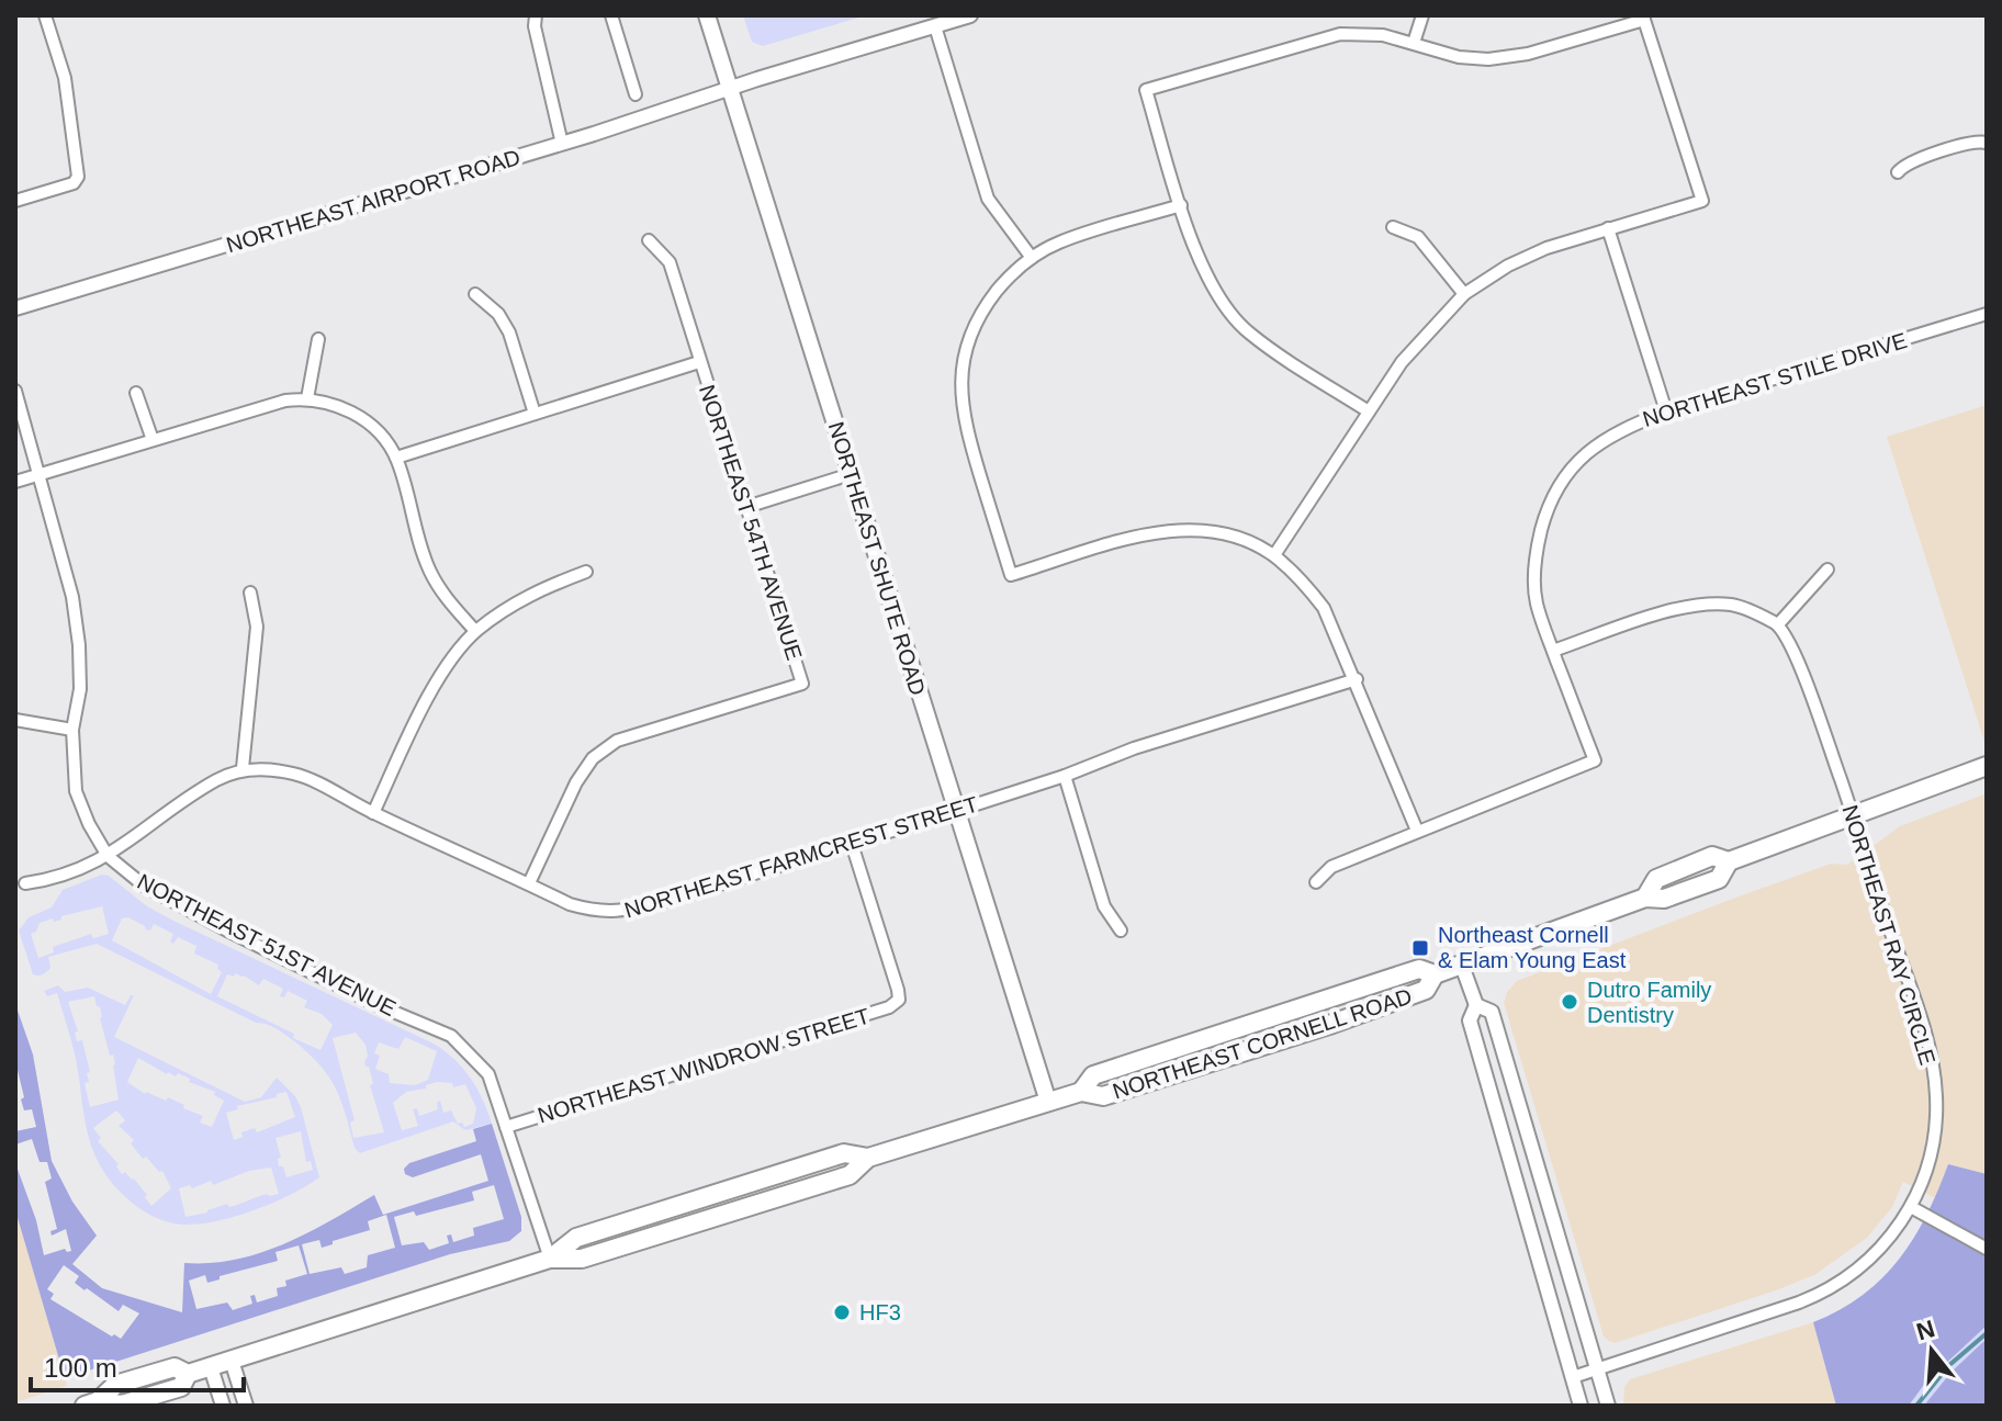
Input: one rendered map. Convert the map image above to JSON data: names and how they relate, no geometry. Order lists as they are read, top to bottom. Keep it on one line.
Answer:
{"streets":{"highway":["NORTHEAST CORNELL ROAD"],"main road":["NORTHEAST SHUTE ROAD"],"street":["NORTHEAST AIRPORT ROAD","NORTHEAST STILE DRIVE","NORTHEAST 54TH AVENUE","NORTHEAST FARMCREST STREET","NORTHEAST RAY CIRCLE","NORTHEAST 51ST AVENUE","NORTHEAST WINDROW STREET"]},"crossings":[["NORTHEAST AIRPORT ROAD","NORTHEAST SHUTE ROAD"],["NORTHEAST 54TH AVENUE","NORTHEAST FARMCREST STREET"],["NORTHEAST SHUTE ROAD","NORTHEAST FARMCREST STREET"],["NORTHEAST SHUTE ROAD","NORTHEAST CORNELL ROAD"],["NORTHEAST FARMCREST STREET","NORTHEAST WINDROW STREET"],["NORTHEAST RAY CIRCLE","NORTHEAST CORNELL ROAD"],["NORTHEAST 51ST AVENUE","NORTHEAST CORNELL ROAD"],["NORTHEAST 51ST AVENUE","NORTHEAST WINDROW STREET"]],"places":{"transit":["Northeast Cornell & Elam Young East"],"other":["Dutro Family Dentistry","HF3"]},"scale_bar":"100 m","north":"top"}
